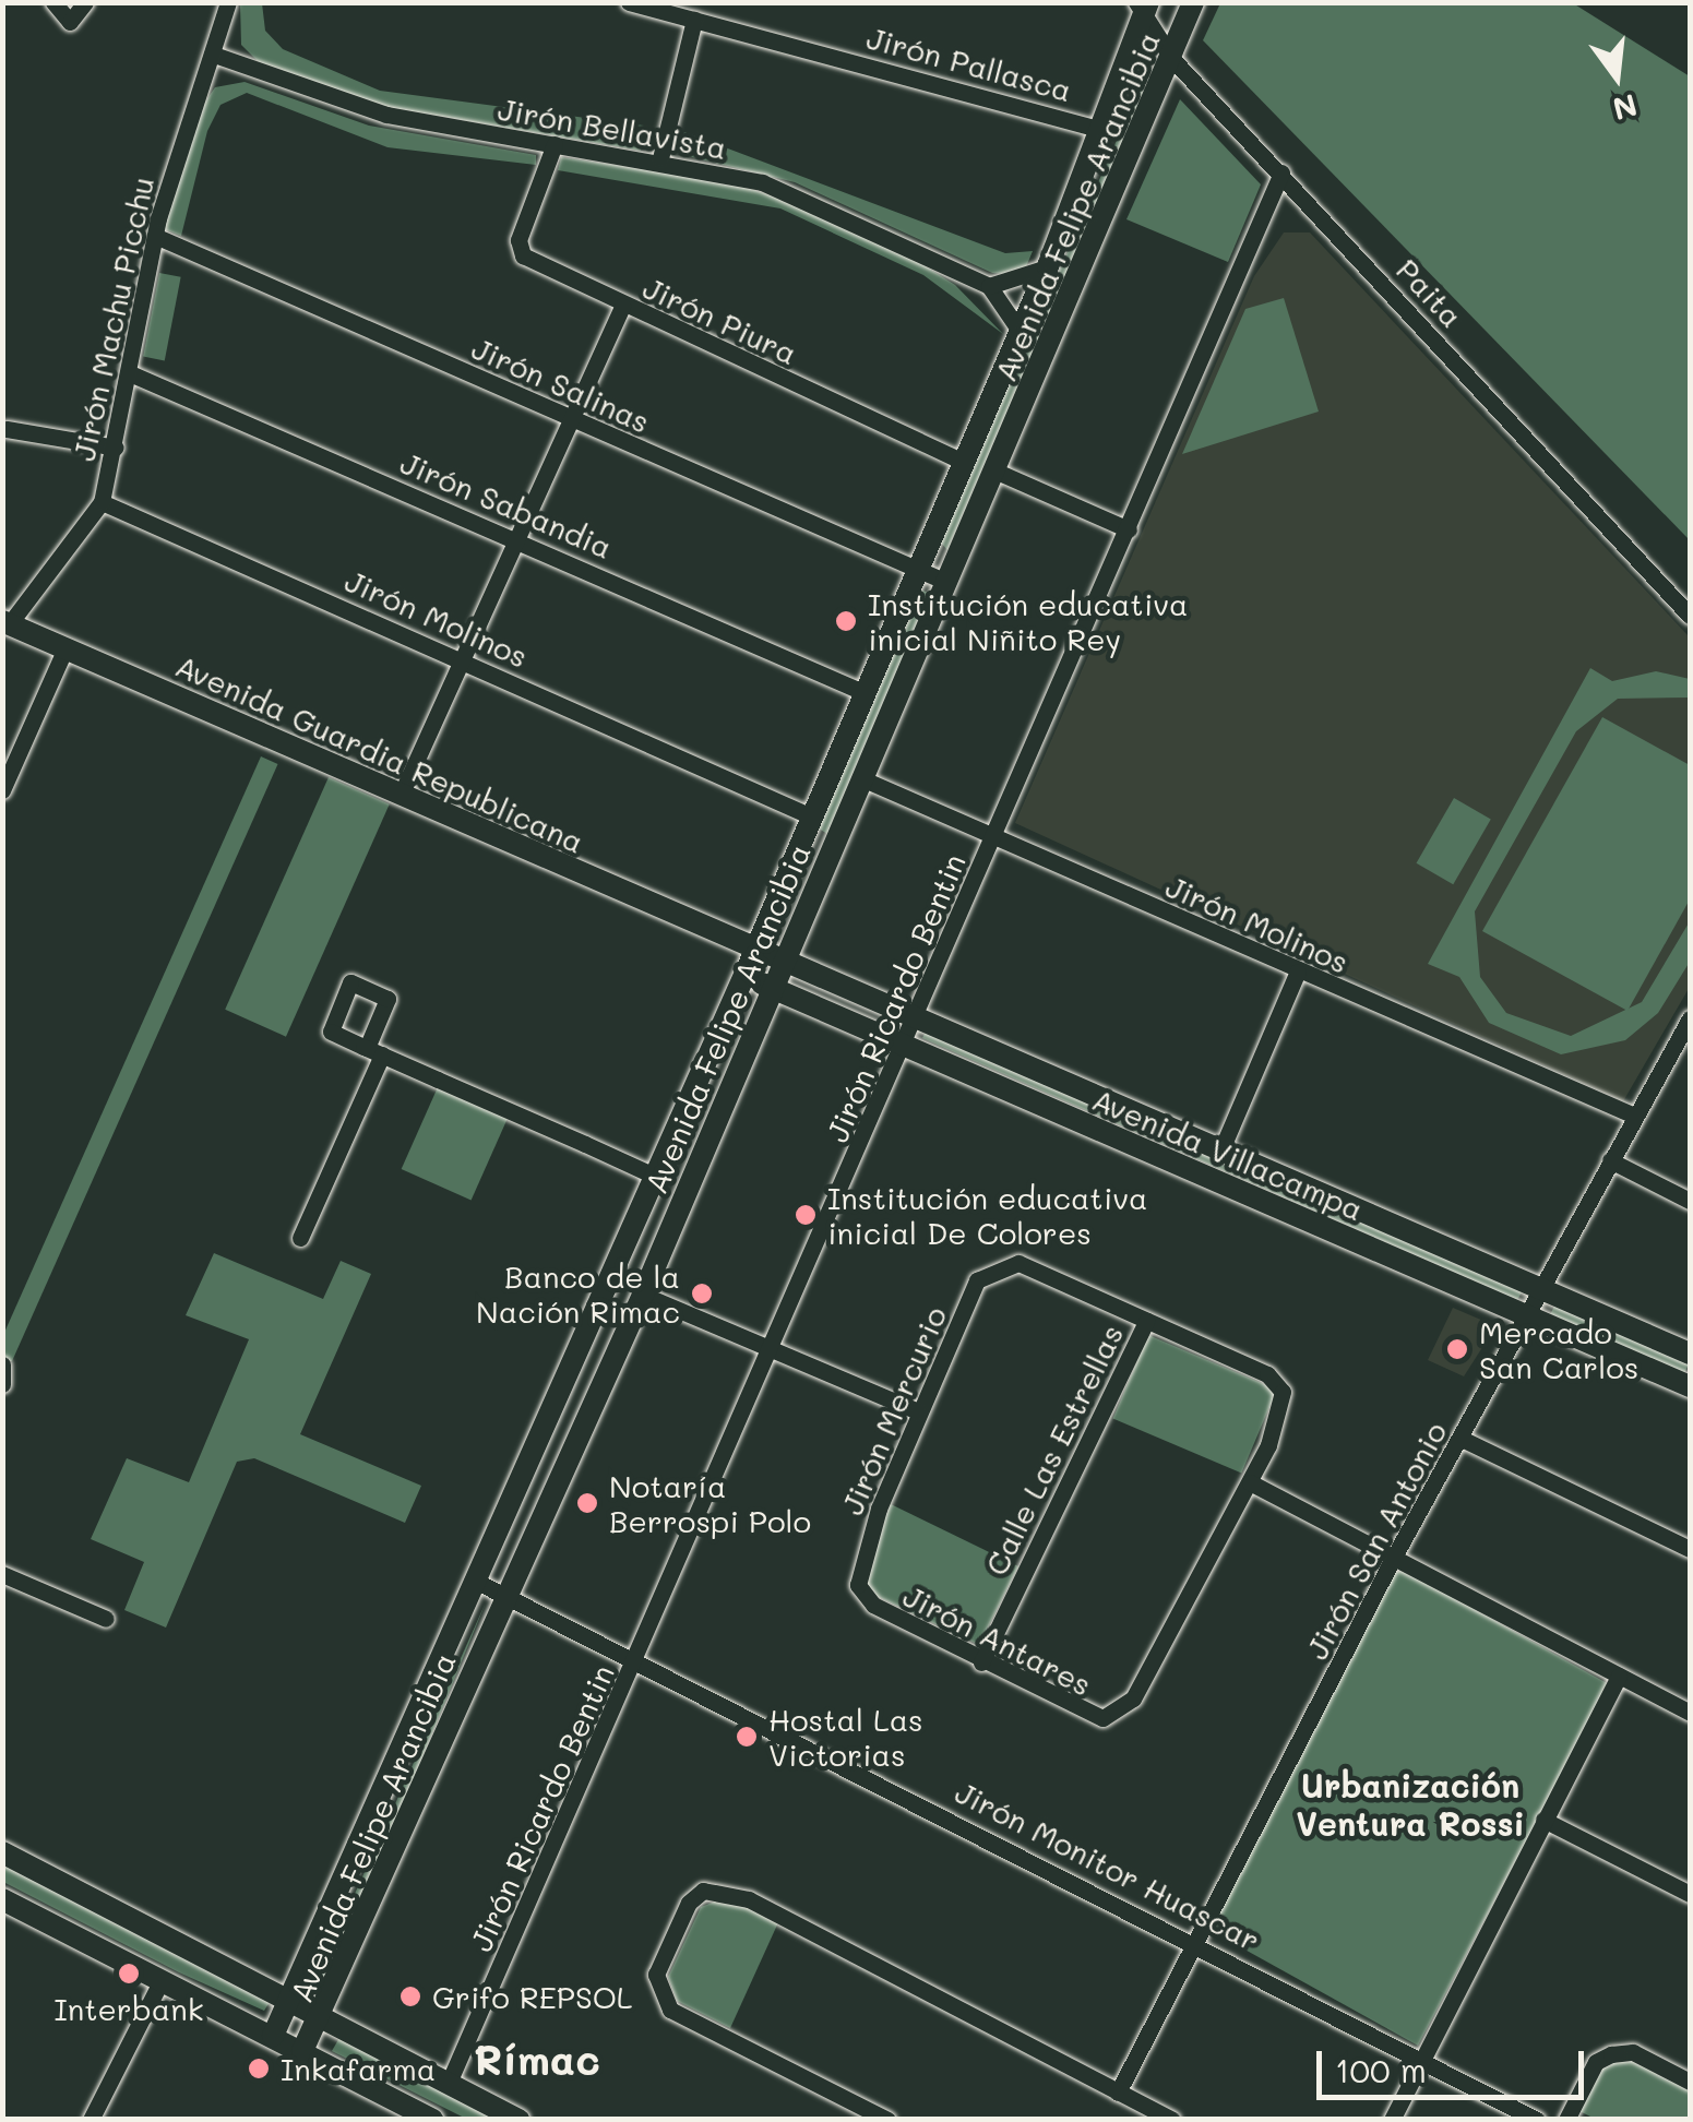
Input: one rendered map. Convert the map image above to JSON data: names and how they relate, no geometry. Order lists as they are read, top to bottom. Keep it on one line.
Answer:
{"streets":{"main road":["Avenida Felipe Arancibia","Avenida Guardia Republicana","Avenida Villacampa"],"street":["Jirón Pallasca","Jirón Bellavista","Paita","Jirón Machu Picchu","Jirón Piura","Jirón Salinas","Jirón Sabandia","Jirón Molinos","Jirón Ricardo Bentin","Jirón Mercurio","Calle Las Estrellas","Jirón San Antonio","Jirón Antares","Jirón Monitor Huascar"]},"crossings":[["Jirón Pallasca","Avenida Felipe Arancibia"],["Jirón Bellavista","Avenida Felipe Arancibia"],["Jirón Bellavista","Jirón Machu Picchu"],["Jirón Bellavista","Jirón Piura"],["Avenida Felipe Arancibia","Paita"],["Avenida Felipe Arancibia","Jirón Piura"],["Avenida Felipe Arancibia","Jirón Salinas"],["Avenida Felipe Arancibia","Jirón Sabandia"],["Avenida Felipe Arancibia","Jirón Molinos"],["Avenida Felipe Arancibia","Avenida Guardia Republicana"],["Avenida Felipe Arancibia","Avenida Villacampa"],["Avenida Felipe Arancibia","Jirón Monitor Huascar"],["Paita","Jirón Ricardo Bentin"],["Jirón Machu Picchu","Jirón Salinas"],["Jirón Machu Picchu","Jirón Sabandia"],["Jirón Machu Picchu","Jirón Molinos"],["Jirón Machu Picchu","Avenida Guardia Republicana"],["Jirón Molinos","Jirón Ricardo Bentin"],["Jirón Molinos","Jirón San Antonio"],["Avenida Guardia Republicana","Avenida Villacampa"],["Jirón Ricardo Bentin","Avenida Villacampa"],["Jirón Ricardo Bentin","Jirón Monitor Huascar"],["Avenida Villacampa","Jirón San Antonio"],["Jirón Mercurio","Jirón Antares"],["Calle Las Estrellas","Jirón Antares"],["Jirón San Antonio","Jirón Monitor Huascar"]],"districts":["Urbanización Ventura Rossi","Rímac"],"places":["Institución educativa inicial Niñito Rey","Institución educativa inicial De Colores","Banco de la Nación Rimac","Mercado San Carlos","Notaría Berrospi Polo","Hostal Las Victorias","Interbank","Grifo REPSOL","Inkafarma"],"scale_bar":"100 m","north":"bottom"}
